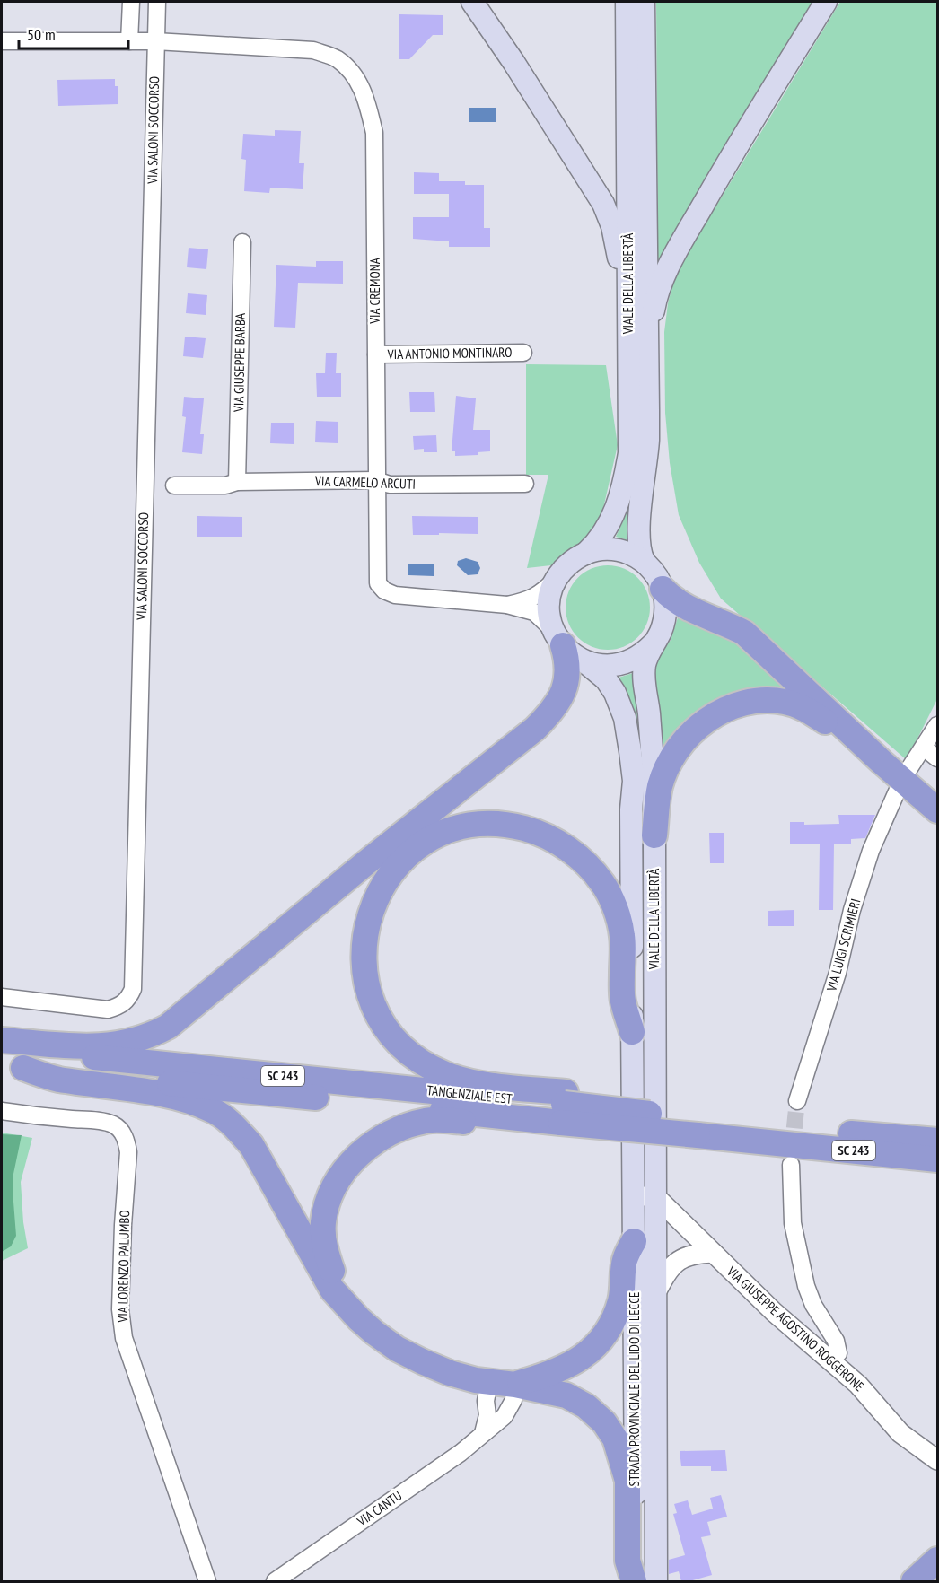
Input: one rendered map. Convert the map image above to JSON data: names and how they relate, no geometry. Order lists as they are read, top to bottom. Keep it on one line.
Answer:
{"streets":{"highway":["SC 243","TANGENZIALE EST"],"main road":["VIALE DELLA LIBERTÀ","STRADA PROVINCIALE DEL LIDO DI LECCE"],"street":["VIA SALONI SOCCORSO","VIA CREMONA","VIA ANTONIO MONTINARO","VIA GIUSEPPE BARBA","VIA CARMELO ARCUTI","VIA LUIGI SCRIMIERI","VIA LORENZO PALUMBO","VIA GIUSEPPE AGOSTINO ROGGERONE","VIA CANTÙ"]},"crossings":[["VIA SALONI SOCCORSO","VIA CREMONA"],["VIALE DELLA LIBERTÀ","VIA CREMONA"],["VIALE DELLA LIBERTÀ","VIA GIUSEPPE AGOSTINO ROGGERONE"],["VIALE DELLA LIBERTÀ","STRADA PROVINCIALE DEL LIDO DI LECCE"],["VIA CREMONA","VIA ANTONIO MONTINARO"],["VIA CREMONA","VIA CARMELO ARCUTI"],["VIA GIUSEPPE BARBA","VIA CARMELO ARCUTI"],["VIA GIUSEPPE AGOSTINO ROGGERONE","STRADA PROVINCIALE DEL LIDO DI LECCE"]],"scale_bar":"50 m"}
